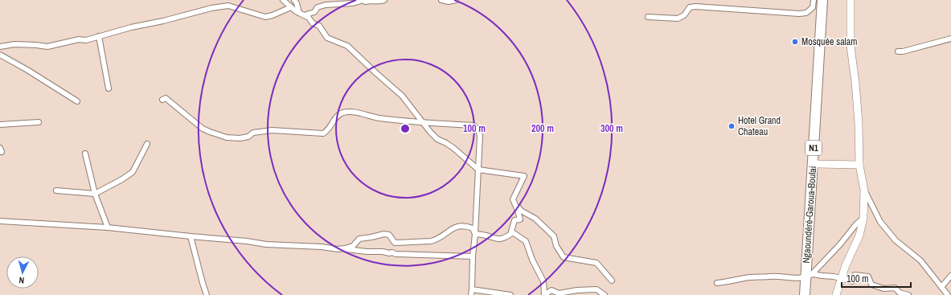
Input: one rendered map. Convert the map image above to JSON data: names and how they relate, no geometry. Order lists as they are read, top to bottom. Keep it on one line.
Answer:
{"streets":{"highway":["N1","Ngaoundéré-Garoua-Boulai"]},"places":["Mosquée salam","Hotel Grand Chateau"],"scale_bar":"100 m","north":"bottom","rings":["100 m","200 m","300 m"]}
